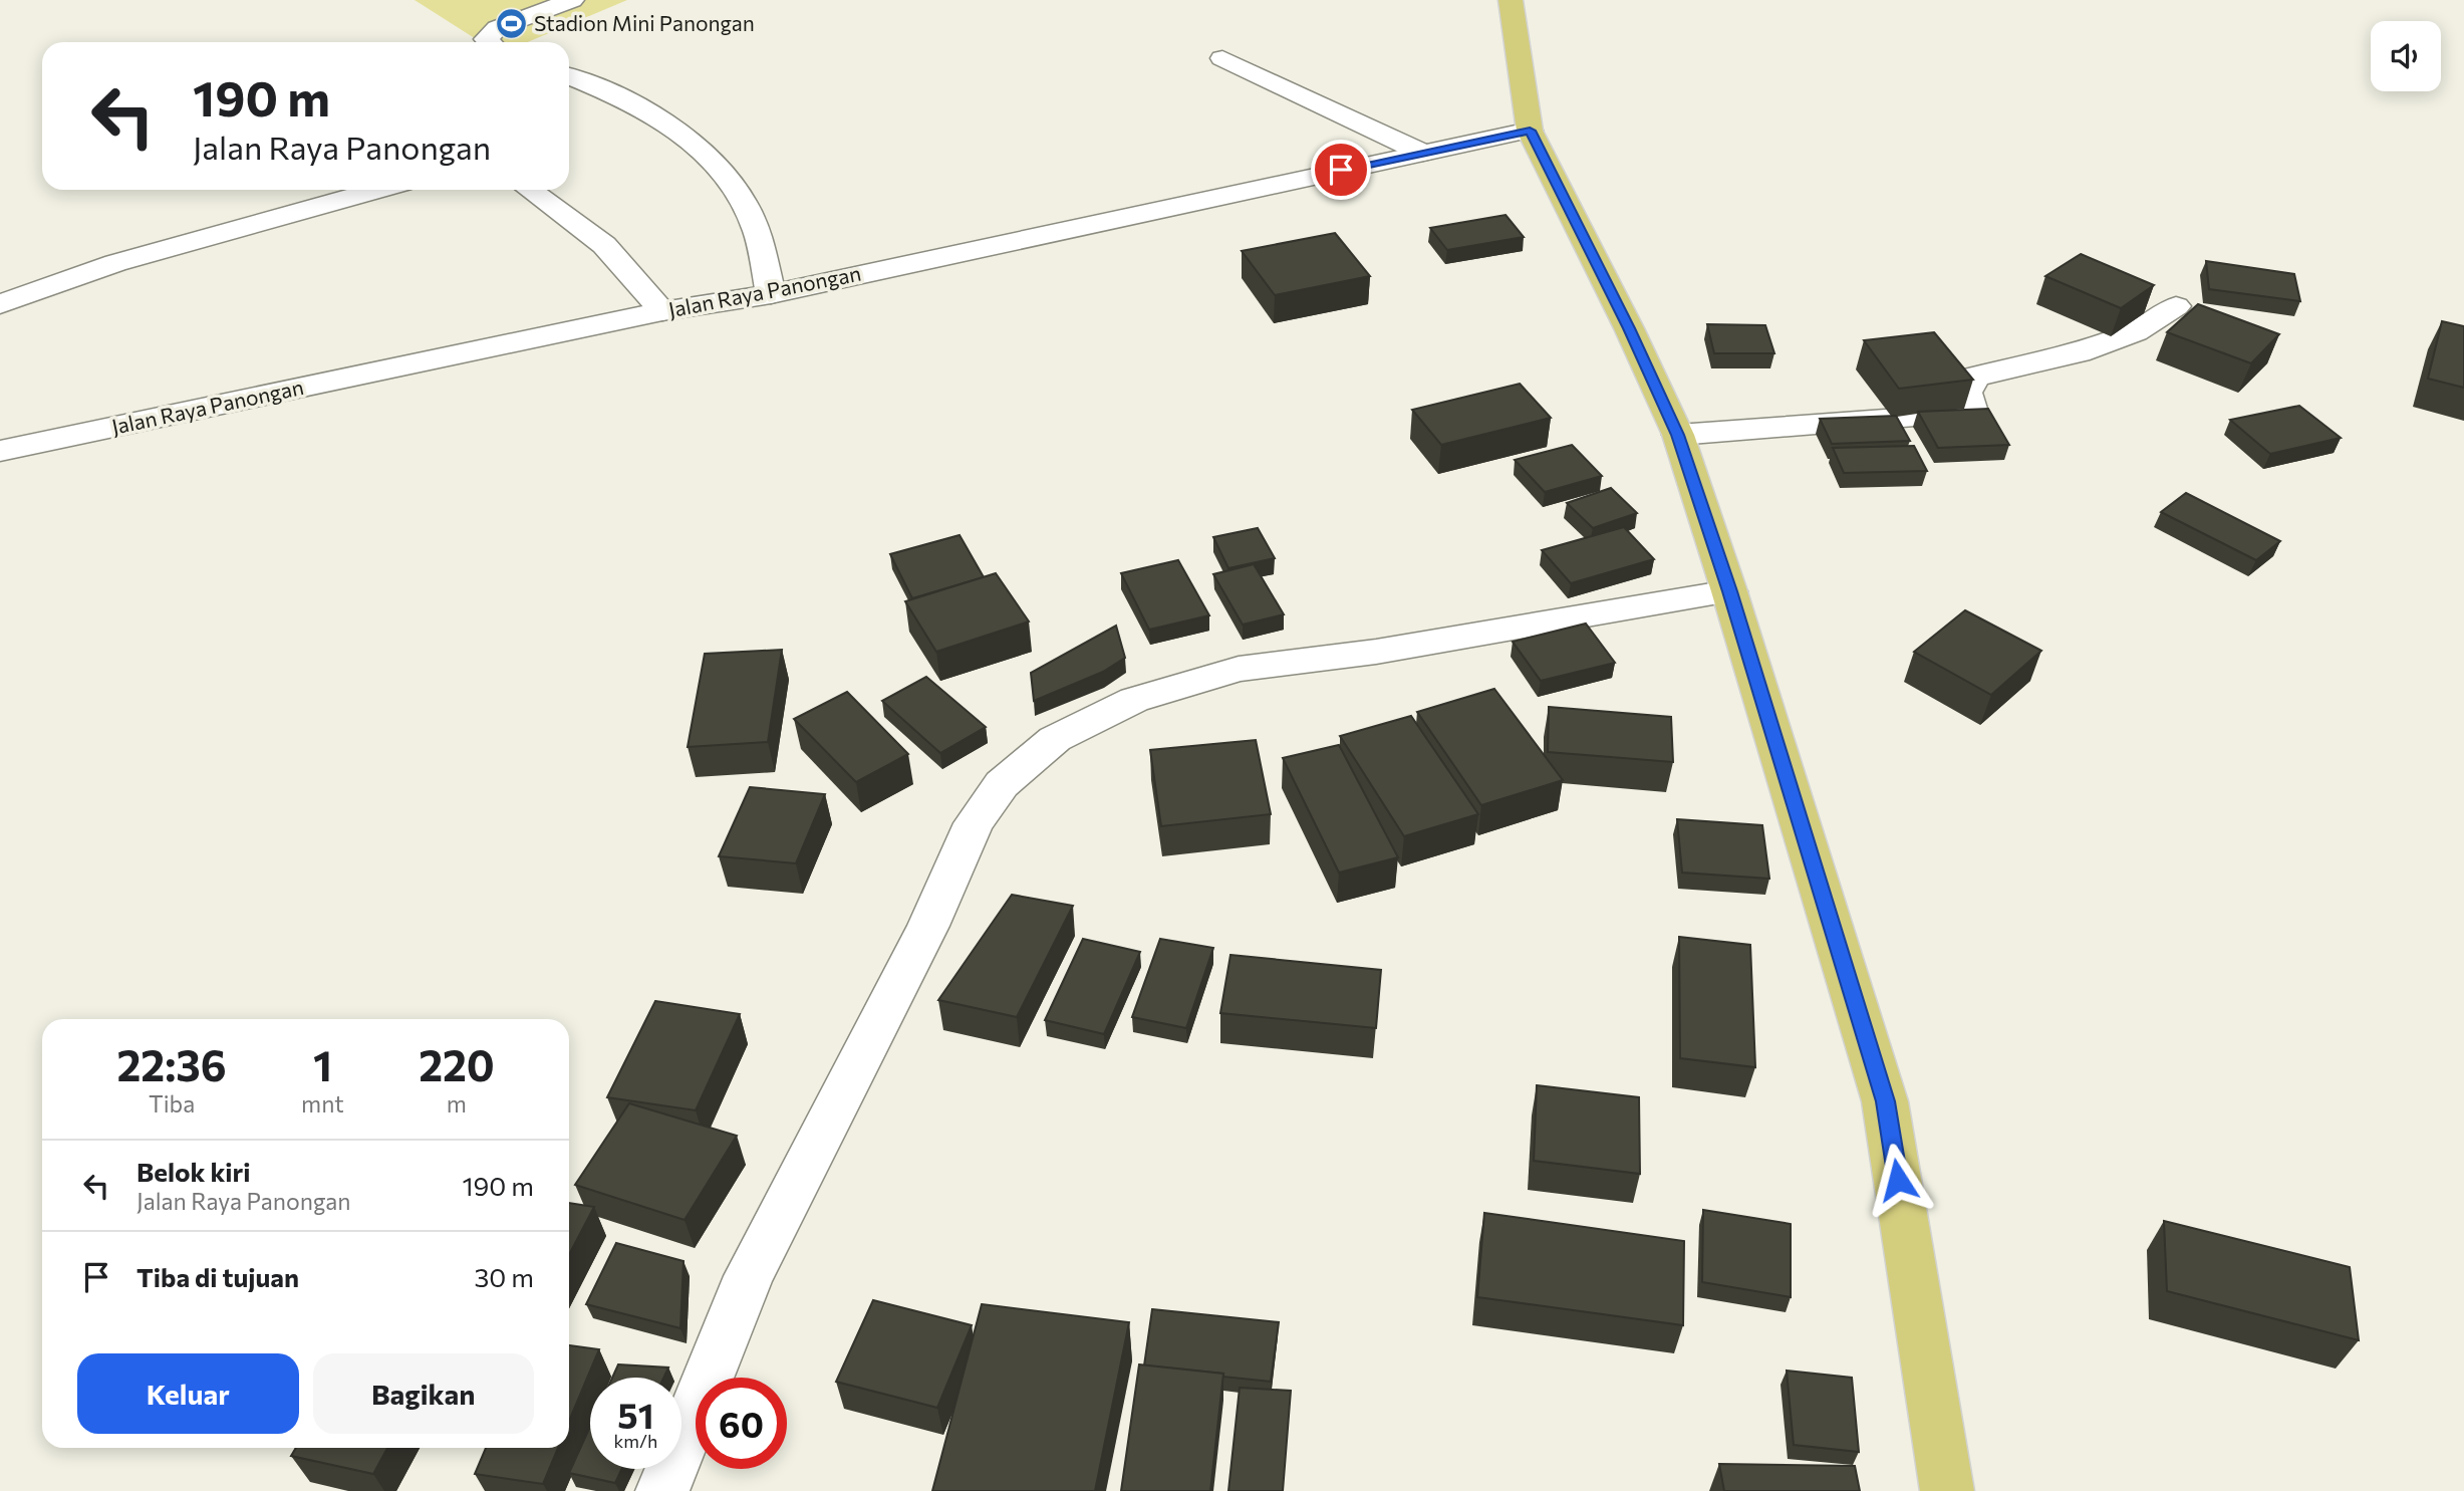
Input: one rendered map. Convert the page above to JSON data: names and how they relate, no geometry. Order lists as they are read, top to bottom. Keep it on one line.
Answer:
{"streets":{"street":["Jalan Raya Panongan"]},"places":{"sports":["Stadion Mini Panongan"]},"page":{"turn":["190 m","Jalan Raya Panongan"],"eta":["22:36","Tiba","1","mnt","220","m"],"list":[{"name":"Belok kiri","note":"Jalan Raya Panongan","value":"190 m"},{"name":"Tiba di tujuan","value":"30 m"}],"buttons":["Keluar","Bagikan"],"speed":"51 km/h","limit":"60"}}
